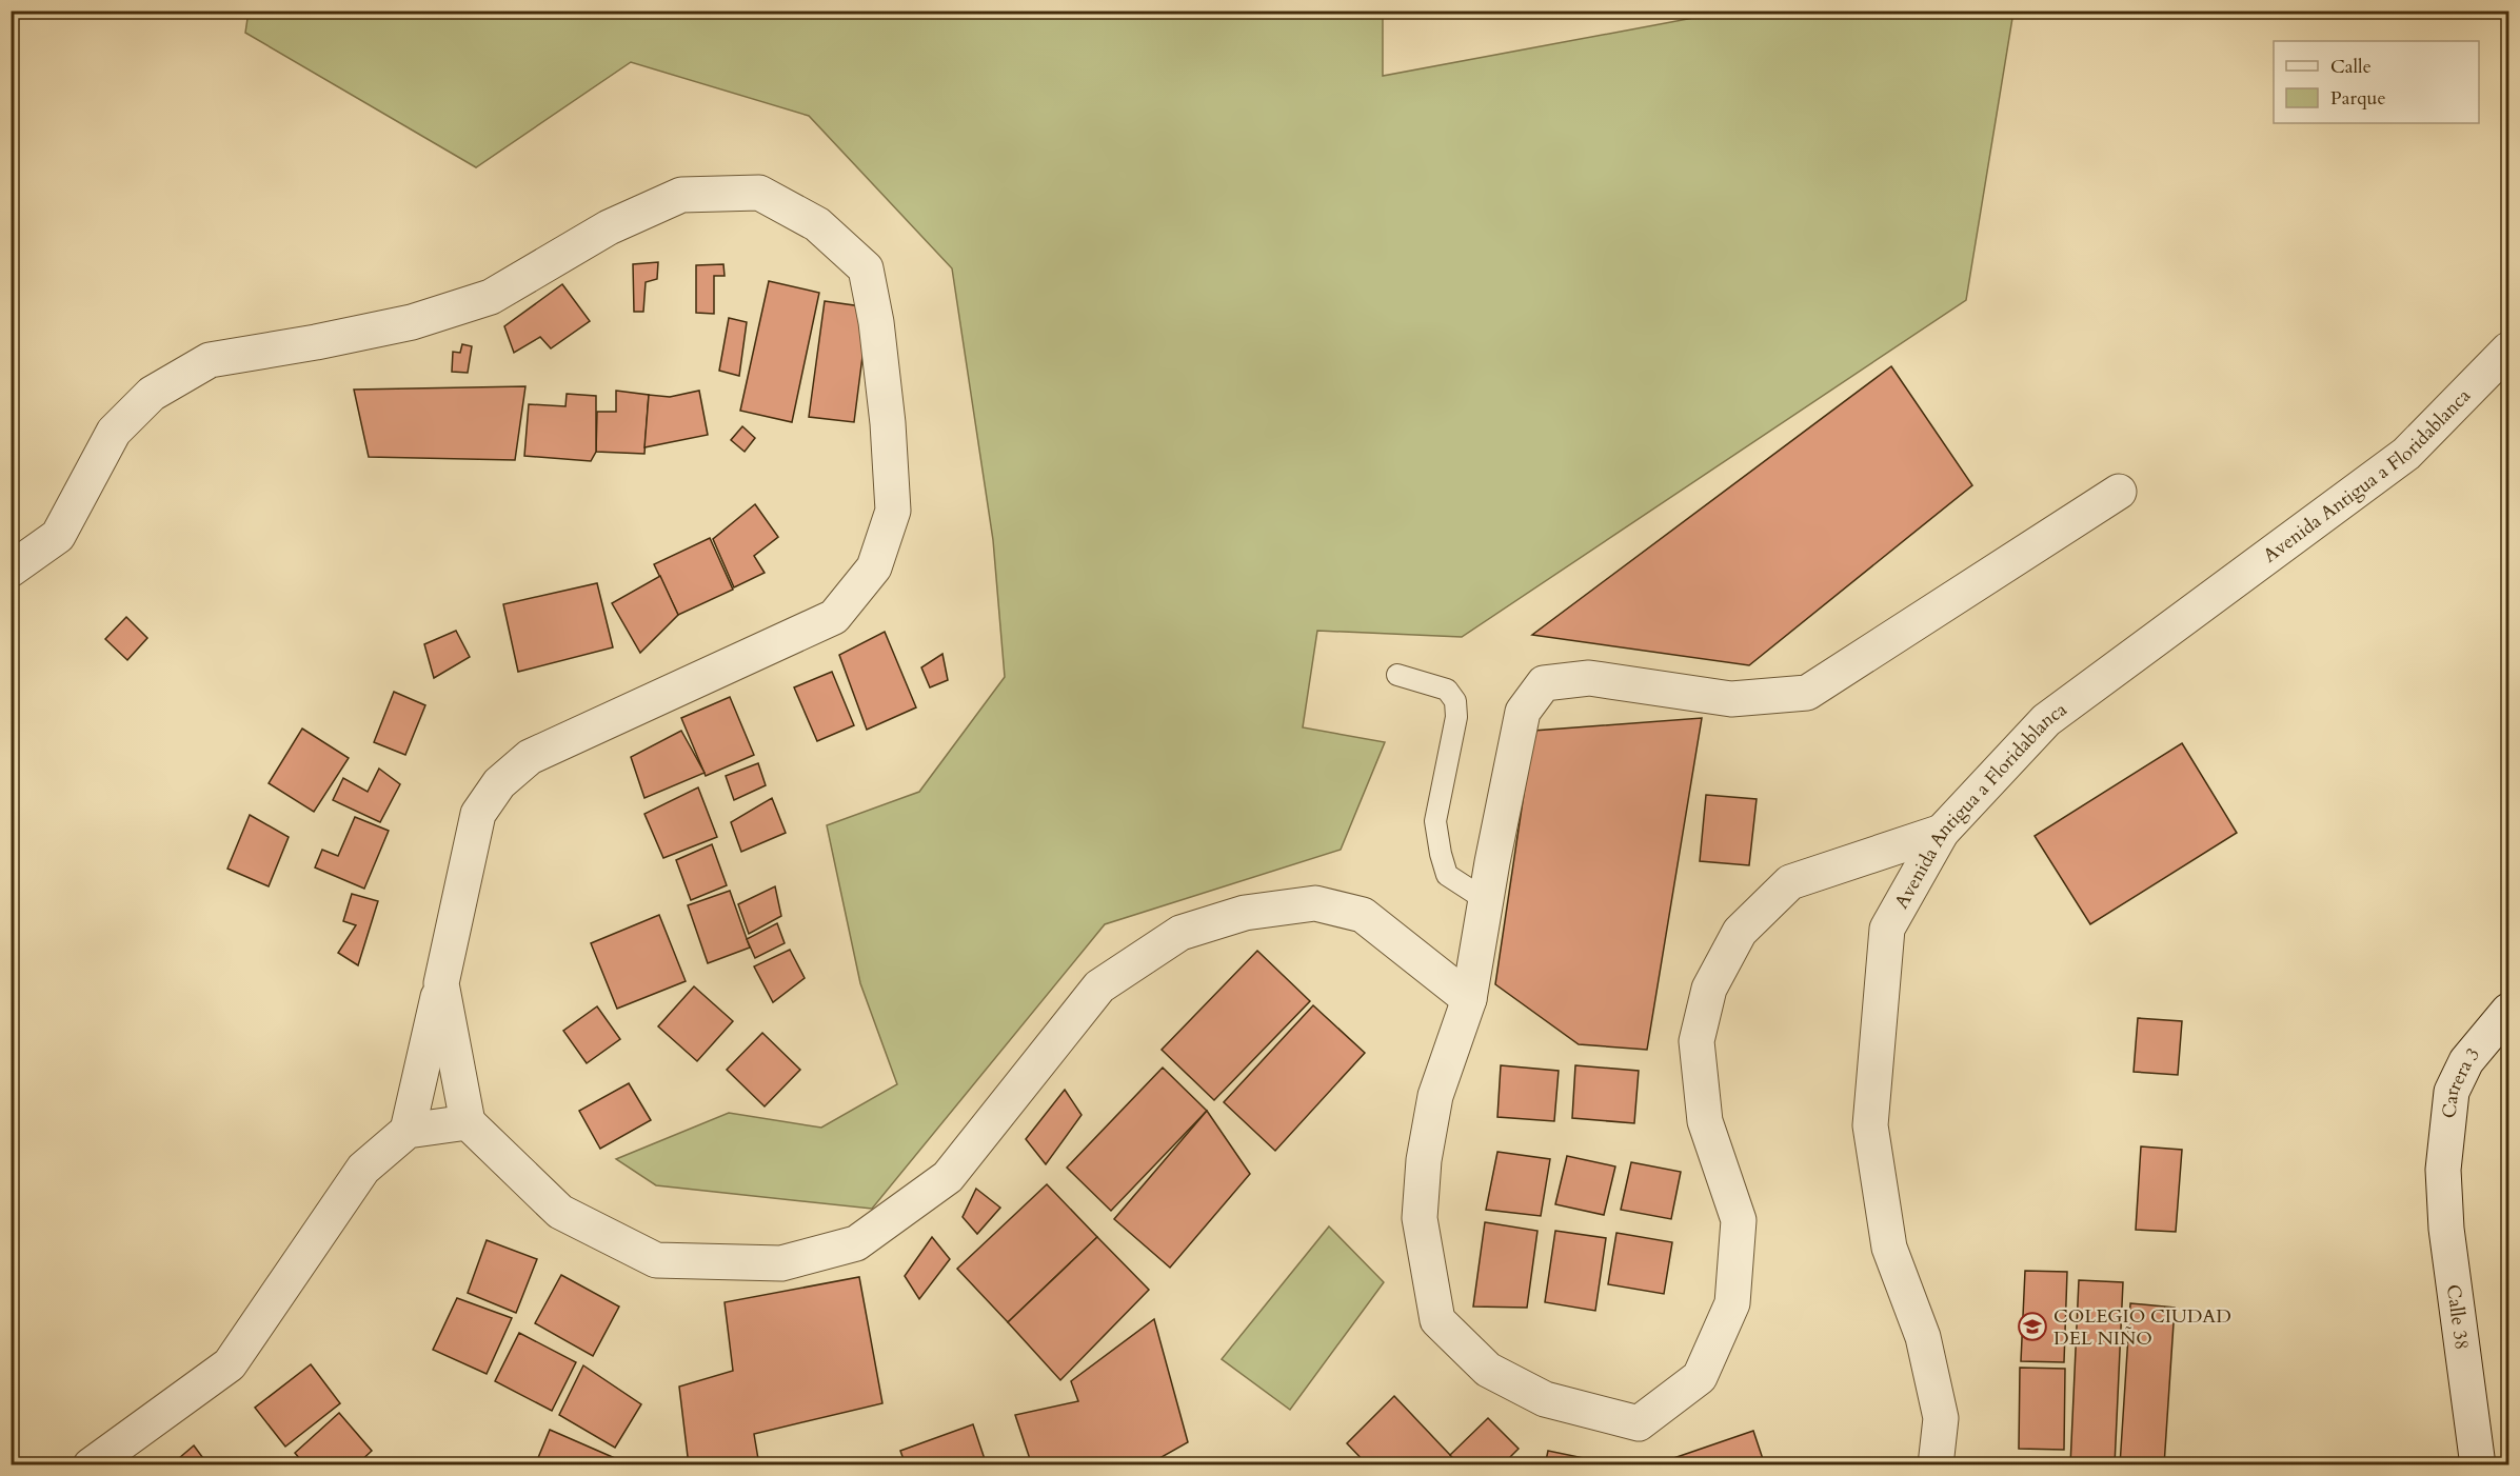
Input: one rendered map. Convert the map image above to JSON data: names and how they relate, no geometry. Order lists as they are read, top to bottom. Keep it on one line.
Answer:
{"streets":{"street":["Avenida Antigua a Floridablanca","Carrera 3","Calle 38"]},"crossings":[["Carrera 3","Calle 38"]],"places":{"school or university":["COLEGIO CIUDAD DEL NIÑO"]},"legend":["Calle","Parque"]}
